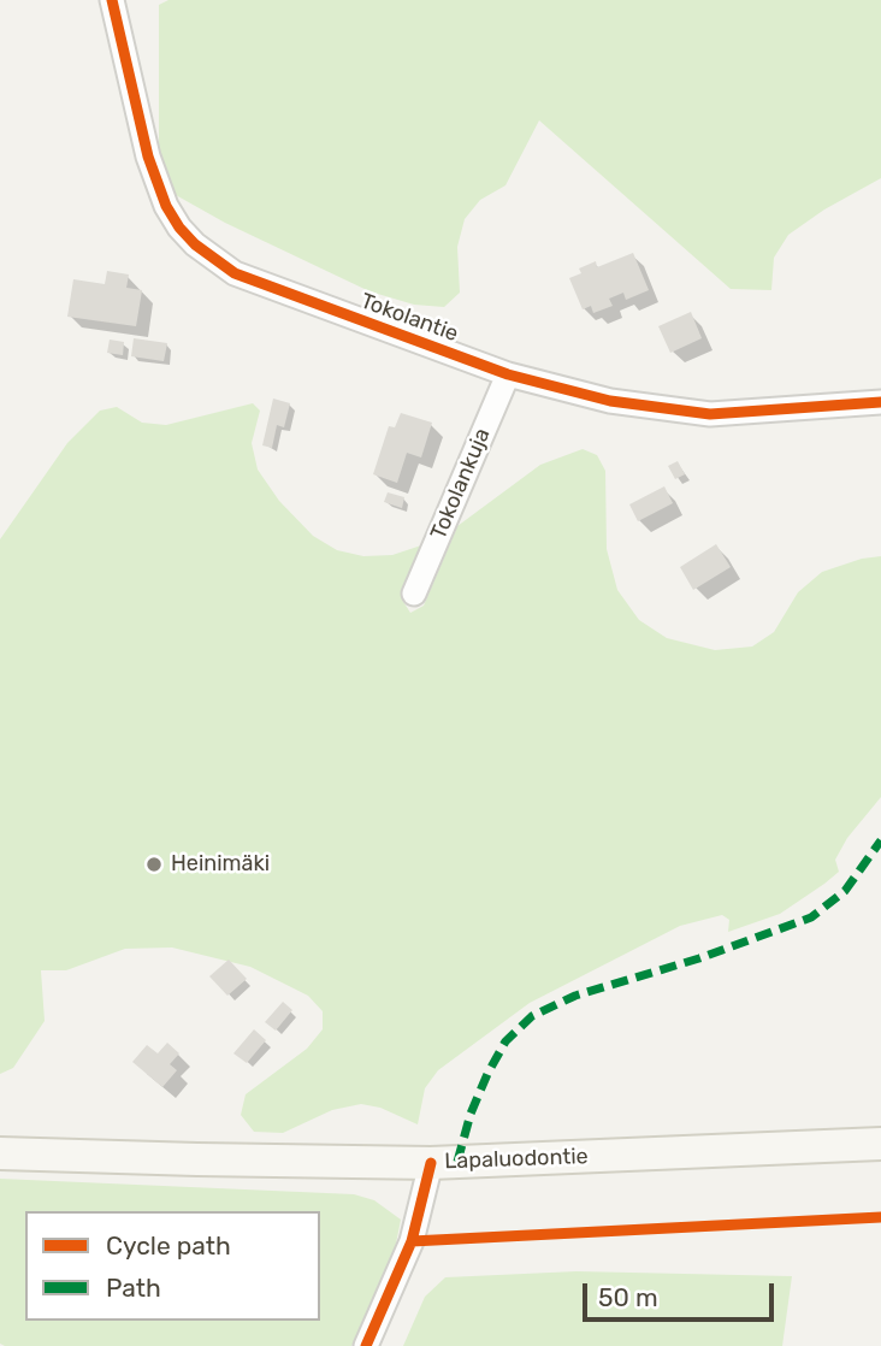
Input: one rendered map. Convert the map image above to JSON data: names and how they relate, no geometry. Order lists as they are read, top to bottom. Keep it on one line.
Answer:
{"streets":{"main road":["Lapaluodontie"],"street":["Tokolantie","Tokolankuja"]},"crossings":[["Tokolantie","Tokolankuja"]],"places":["Heinimäki"],"legend":["Cycle path","Path"],"scale_bar":"50 m"}
